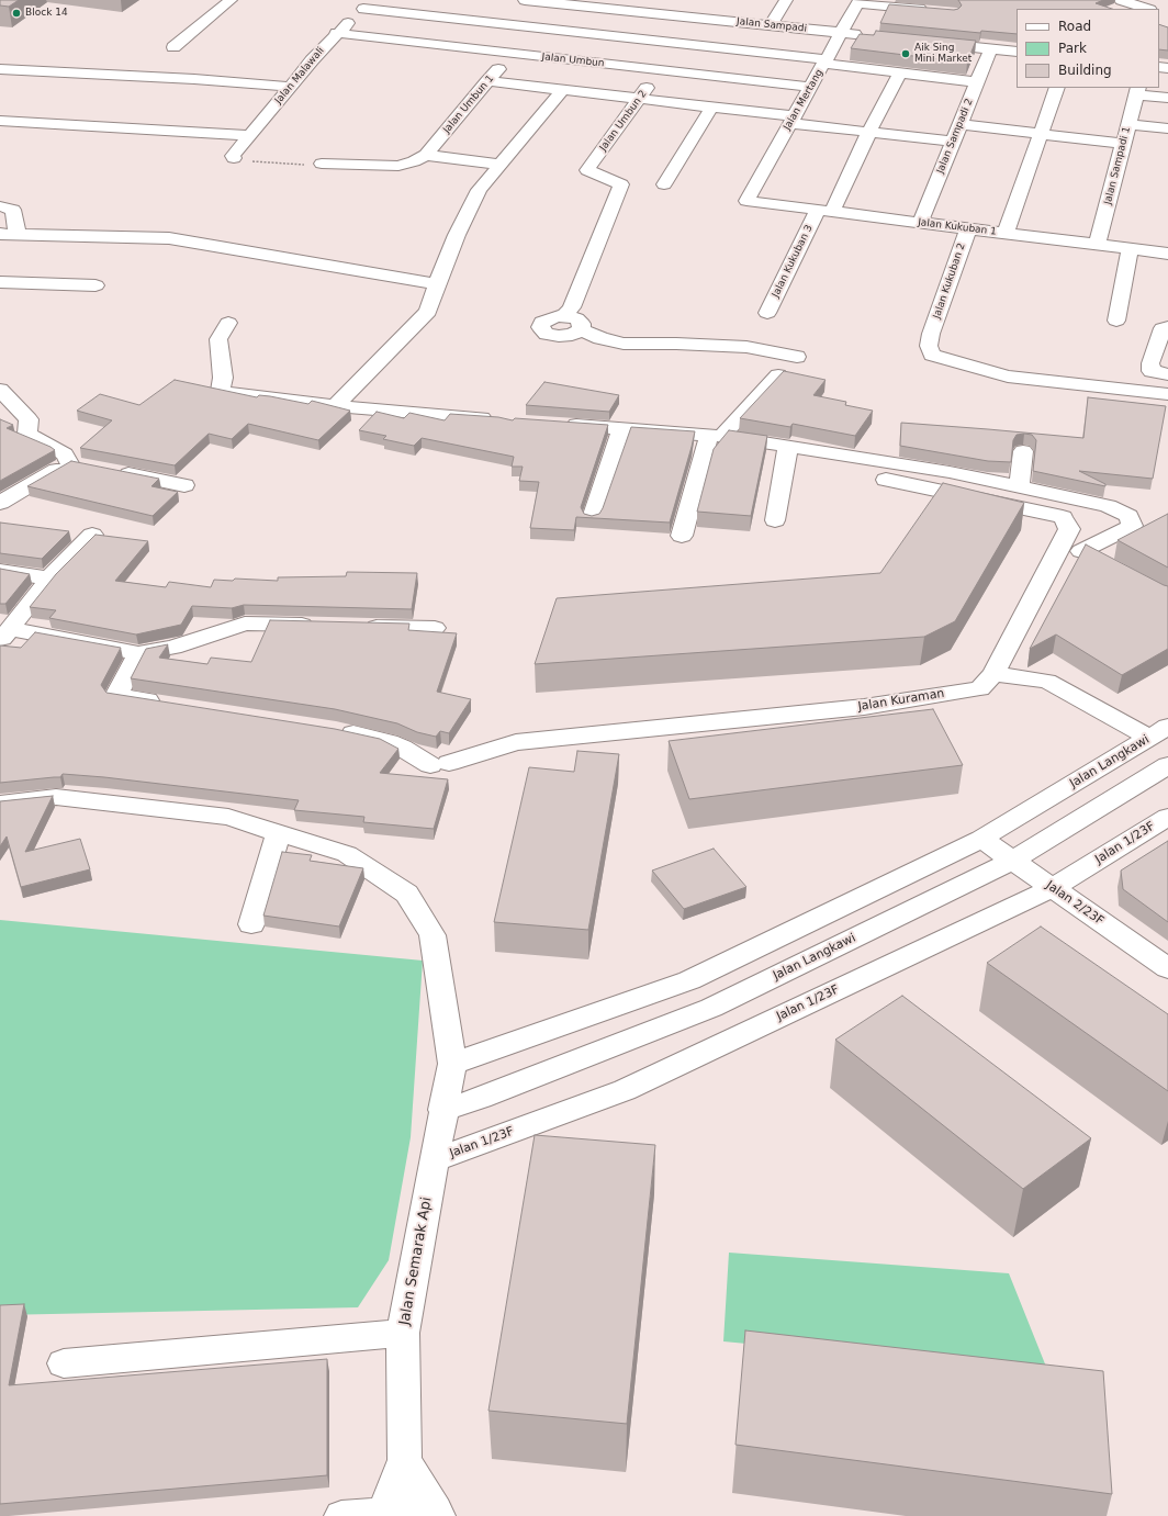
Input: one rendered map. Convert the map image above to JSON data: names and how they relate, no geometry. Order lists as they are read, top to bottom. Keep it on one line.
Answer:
{"streets":{"street":["Jalan Sampadi","Jalan Umbun","Jalan Malawali","Jalan Mertang","Jalan Umbun 1","Jalan Umbun 2","Jalan Sampadi 2","Jalan Sampadi 1","Jalan Kukuban 1","Jalan Kukuban 3","Jalan Kukuban 2","Jalan Kuraman","Jalan Langkawi","Jalan 1/23F","Jalan 2/23F","Jalan Semarak Api"]},"crossings":[["Jalan Sampadi","Jalan Mertang"],["Jalan Umbun","Jalan Malawali"],["Jalan Umbun","Jalan Mertang"],["Jalan Umbun","Jalan Umbun 1"],["Jalan Umbun","Jalan Umbun 2"],["Jalan Mertang","Jalan Kukuban 1"],["Jalan Sampadi 2","Jalan Kukuban 1"],["Jalan Sampadi 1","Jalan Kukuban 1"],["Jalan Kukuban 1","Jalan Kukuban 3"],["Jalan Kukuban 1","Jalan Kukuban 2"],["Jalan Langkawi","Jalan 2/23F"],["Jalan Langkawi","Jalan Semarak Api"],["Jalan 1/23F","Jalan 2/23F"],["Jalan 1/23F","Jalan Semarak Api"]],"places":["Block 14","Aik Sing Mini Market"],"legend":["Road","Park","Building"]}
